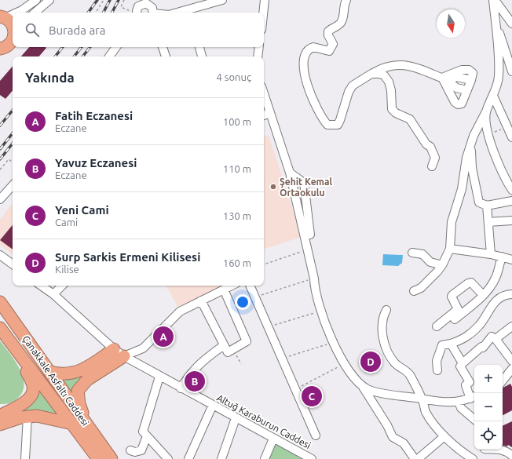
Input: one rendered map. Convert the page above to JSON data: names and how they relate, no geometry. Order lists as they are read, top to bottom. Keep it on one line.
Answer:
{"streets":{"highway":["Çanakkale Asfaltı Caddesi"],"street":["Altuğ Karaburun Caddesi"]},"places":["Şehit Kemal Ortaokulu"],"north":"bottom","page":{"search":"Burada ara","heading":["Yakında","4 sonuç"],"list":[{"mark":"A","name":"Fatih Eczanesi","note":"Eczane","value":"100 m"},{"mark":"B","name":"Yavuz Eczanesi","note":"Eczane","value":"110 m"},{"mark":"C","name":"Yeni Cami","note":"Cami","value":"130 m"},{"mark":"D","name":"Surp Sarkis Ermeni Kilisesi","note":"Kilise","value":"160 m"}],"pins":["A","D","B","C"],"map_buttons":["+","−"]}}
